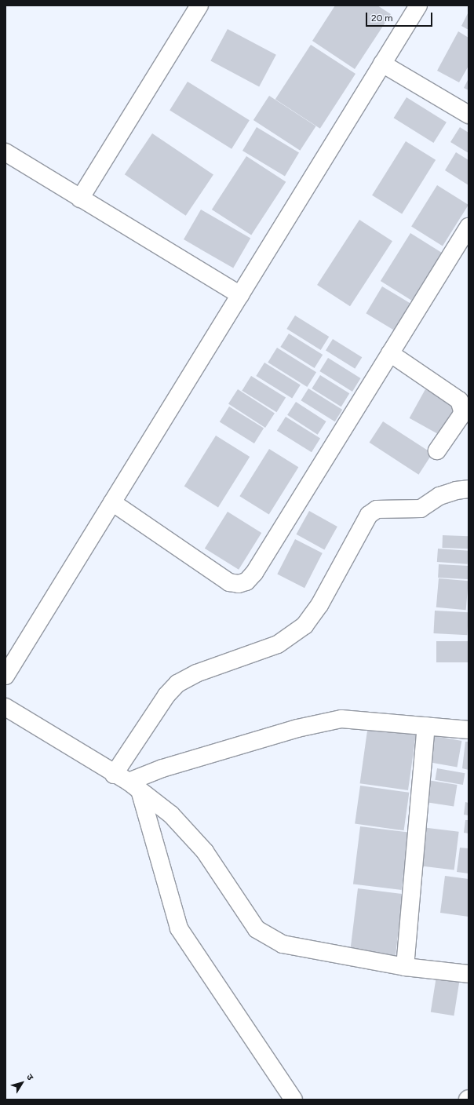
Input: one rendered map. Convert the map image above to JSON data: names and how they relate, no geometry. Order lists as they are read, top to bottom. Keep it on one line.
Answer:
{"scale_bar":"20 m","north":"top right"}
